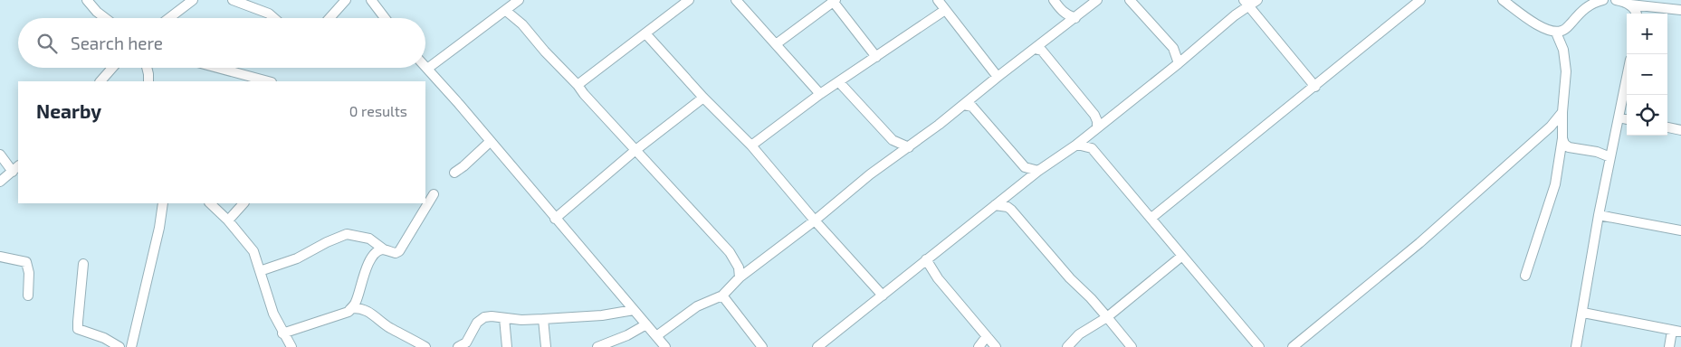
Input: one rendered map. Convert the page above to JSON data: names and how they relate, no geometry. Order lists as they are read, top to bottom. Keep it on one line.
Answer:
{"page":{"map_buttons":["+","−"],"search":"Search here","heading":["Nearby","0 results"]}}
